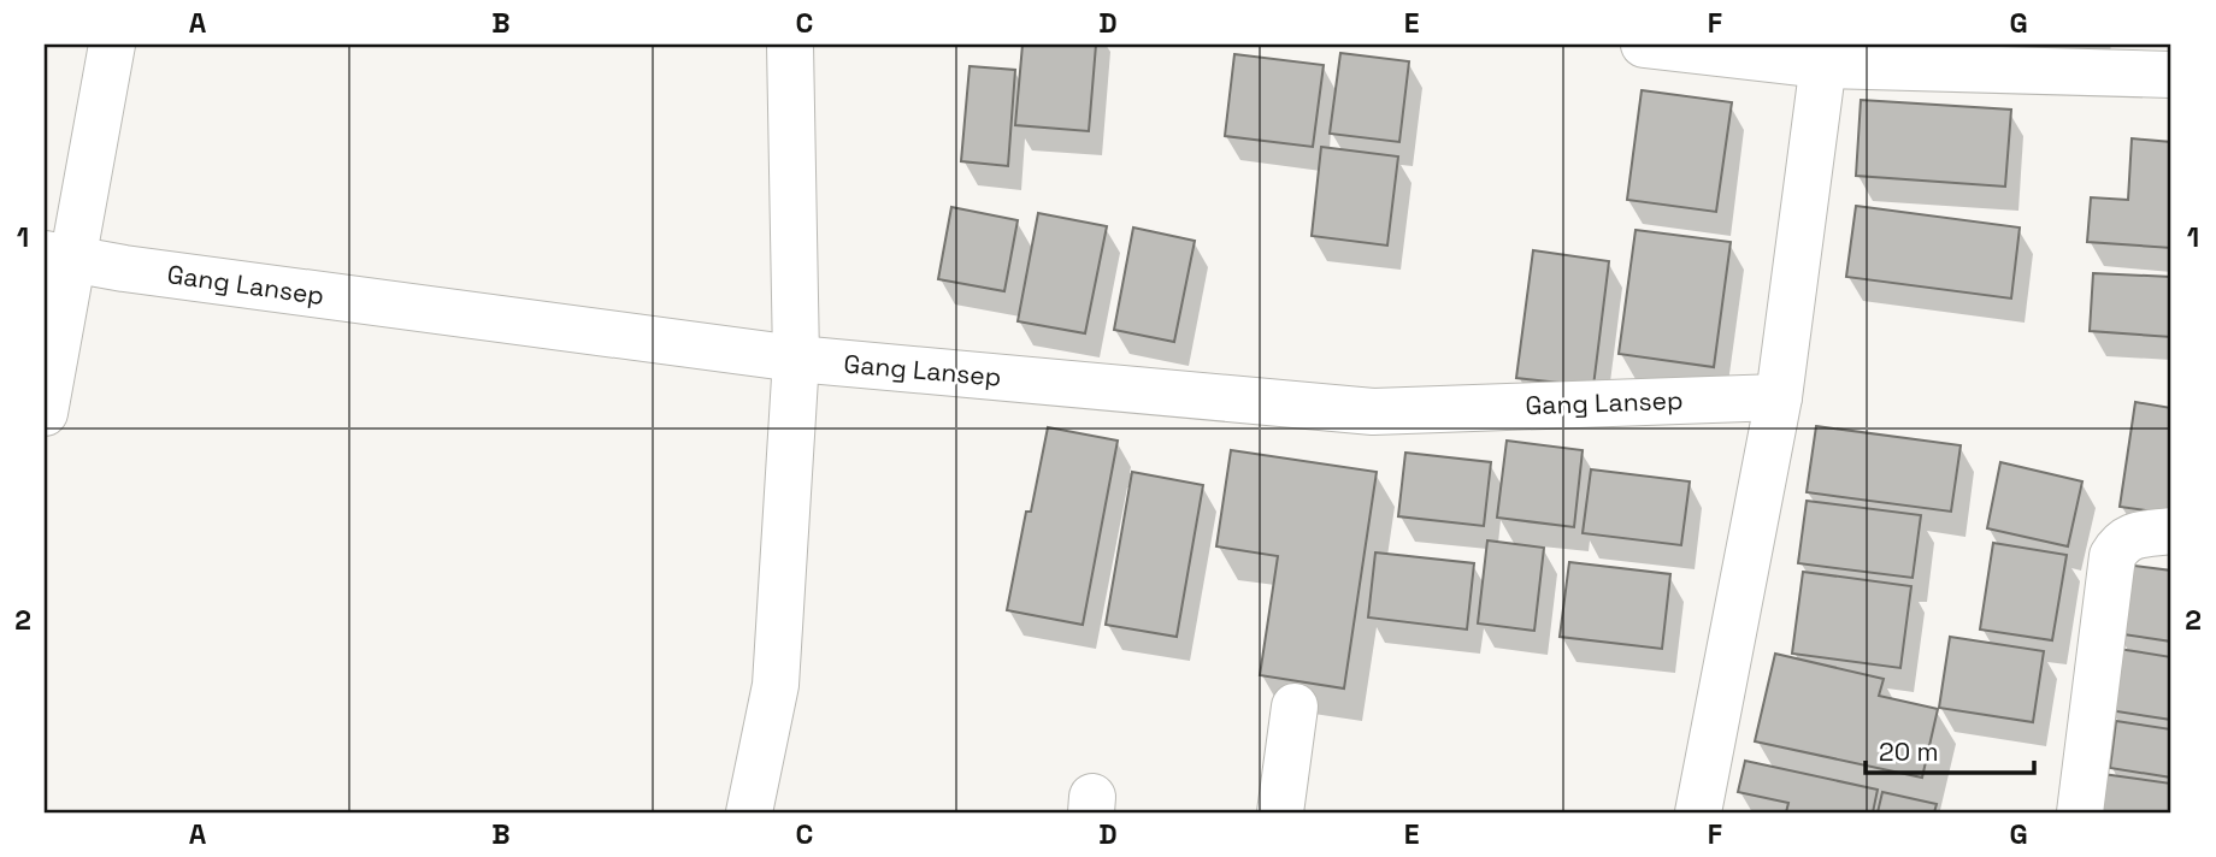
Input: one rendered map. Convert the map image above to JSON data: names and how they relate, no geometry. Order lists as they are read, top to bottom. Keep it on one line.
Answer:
{"streets":{"street":["Gang Lansep"]},"scale_bar":"20 m","grid":{"columns":["A","B","C","D","E","F","G"],"rows":["1","2"]}}
